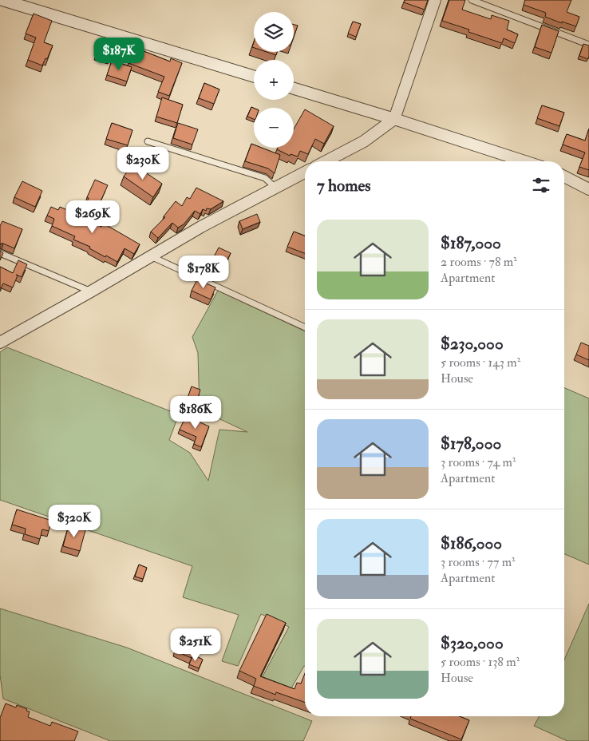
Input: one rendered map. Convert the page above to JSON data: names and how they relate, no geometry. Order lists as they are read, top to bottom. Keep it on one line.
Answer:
{"page":{"map_buttons":["+","−"],"price":["$187K","$230K","$269K","$178K","$186K","$320K","$251K"],"heading":"7 homes","list":[{"name":"$187,000","note":"2 rooms · 78 m² · Apartment"},{"name":"$230,000","note":"5 rooms · 143 m² · House"},{"name":"$178,000","note":"3 rooms · 74 m² · Apartment"},{"name":"$186,000","note":"3 rooms · 77 m² · Apartment"},{"name":"$320,000","note":"5 rooms · 138 m² · House"}]}}
